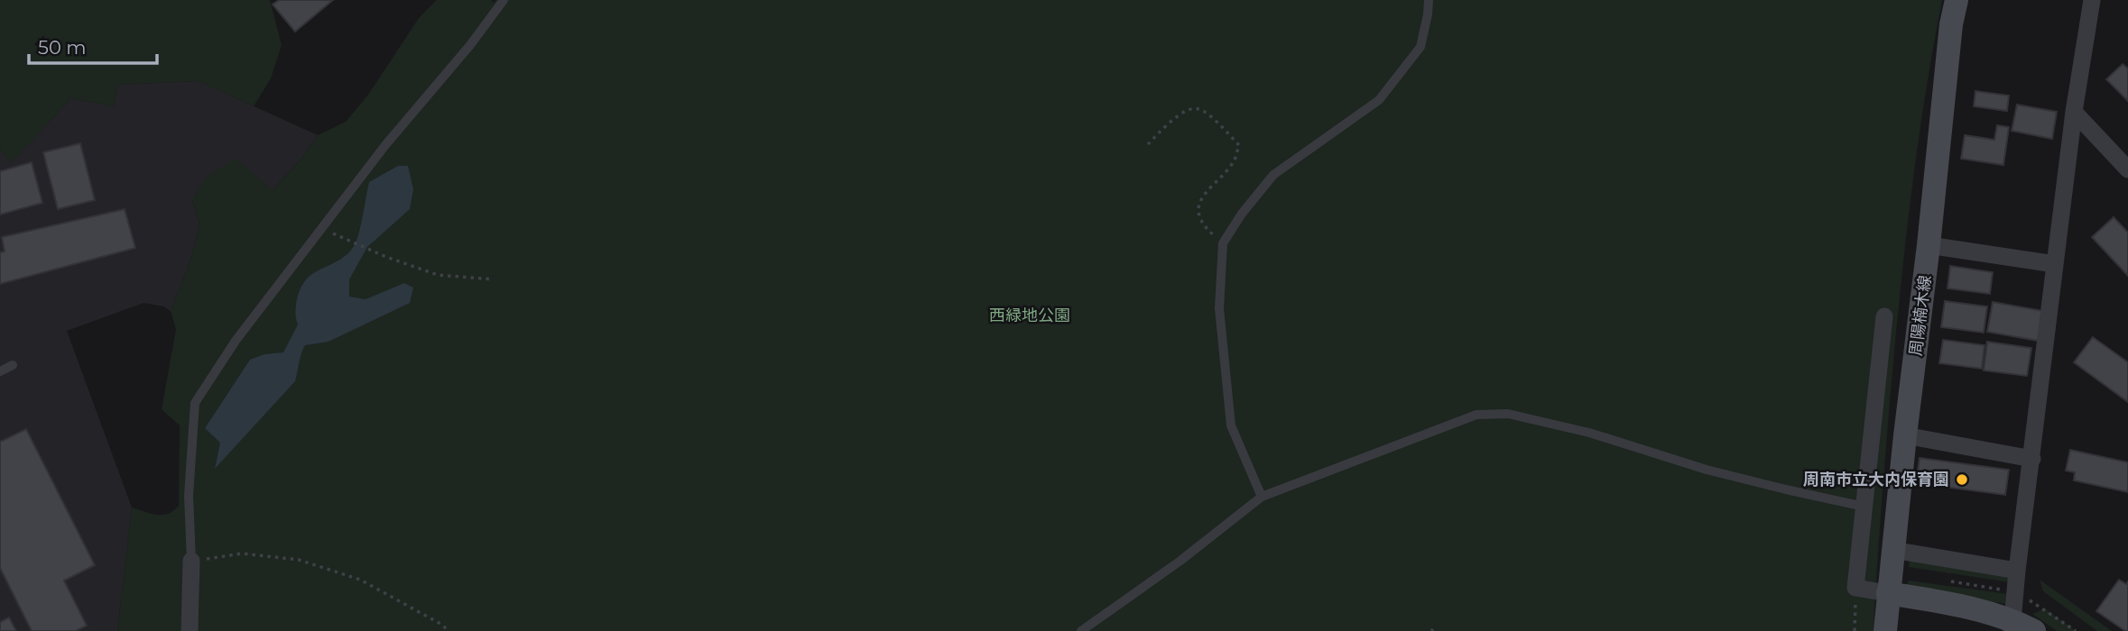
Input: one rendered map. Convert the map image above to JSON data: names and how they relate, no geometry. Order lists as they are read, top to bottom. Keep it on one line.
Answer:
{"streets":{"street":["周陽楠木線"]},"parks":["西緑地公園"],"places":["周南市立大内保育園"],"scale_bar":"50 m"}
